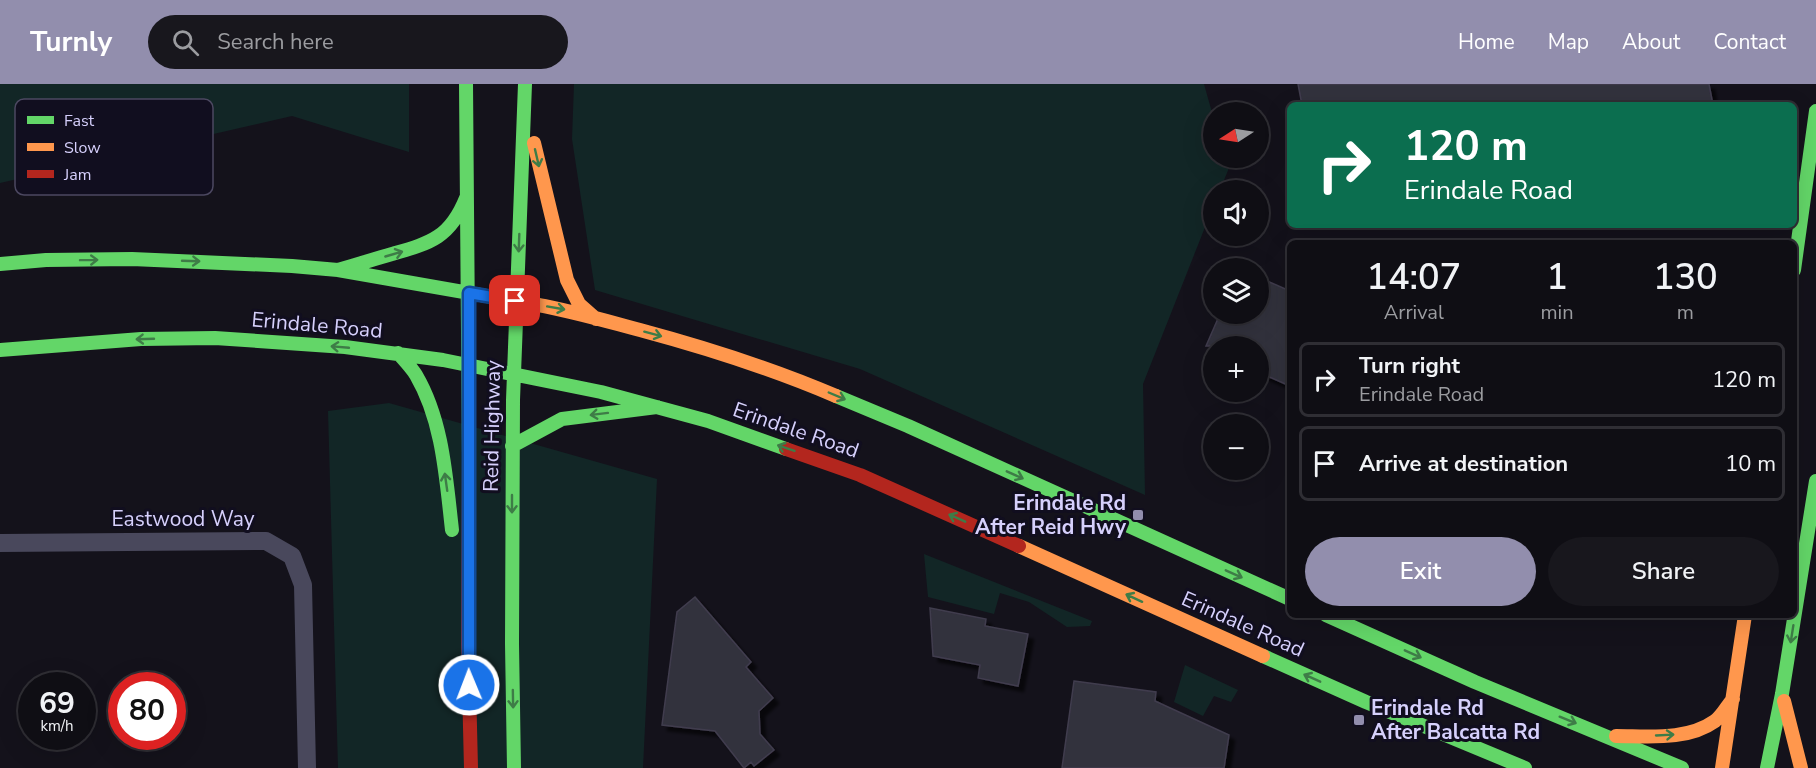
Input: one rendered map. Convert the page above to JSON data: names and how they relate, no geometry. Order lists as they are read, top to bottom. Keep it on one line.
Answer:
{"streets":{"main road":["Erindale Road","Reid Highway"],"street":["Eastwood Way"]},"crossings":[["Erindale Road","Reid Highway"]],"places":{"transit":["Erindale Rd After Reid Hwy","Erindale Rd After Balcatta Rd"]},"legend":["Fast","Slow","Jam"],"north":"left","page":{"header":"Turnly","search":"Search here","nav":["Home","Map","About","Contact"],"map_buttons":["+","−"],"turn":["120 m","Erindale Road"],"eta":["14:07","Arrival","1","min","130","m"],"list":[{"name":"Turn right","note":"Erindale Road","value":"120 m"},{"name":"Arrive at destination","value":"10 m"}],"buttons":["Exit","Share"],"speed":"69 km/h","limit":"80"}}
